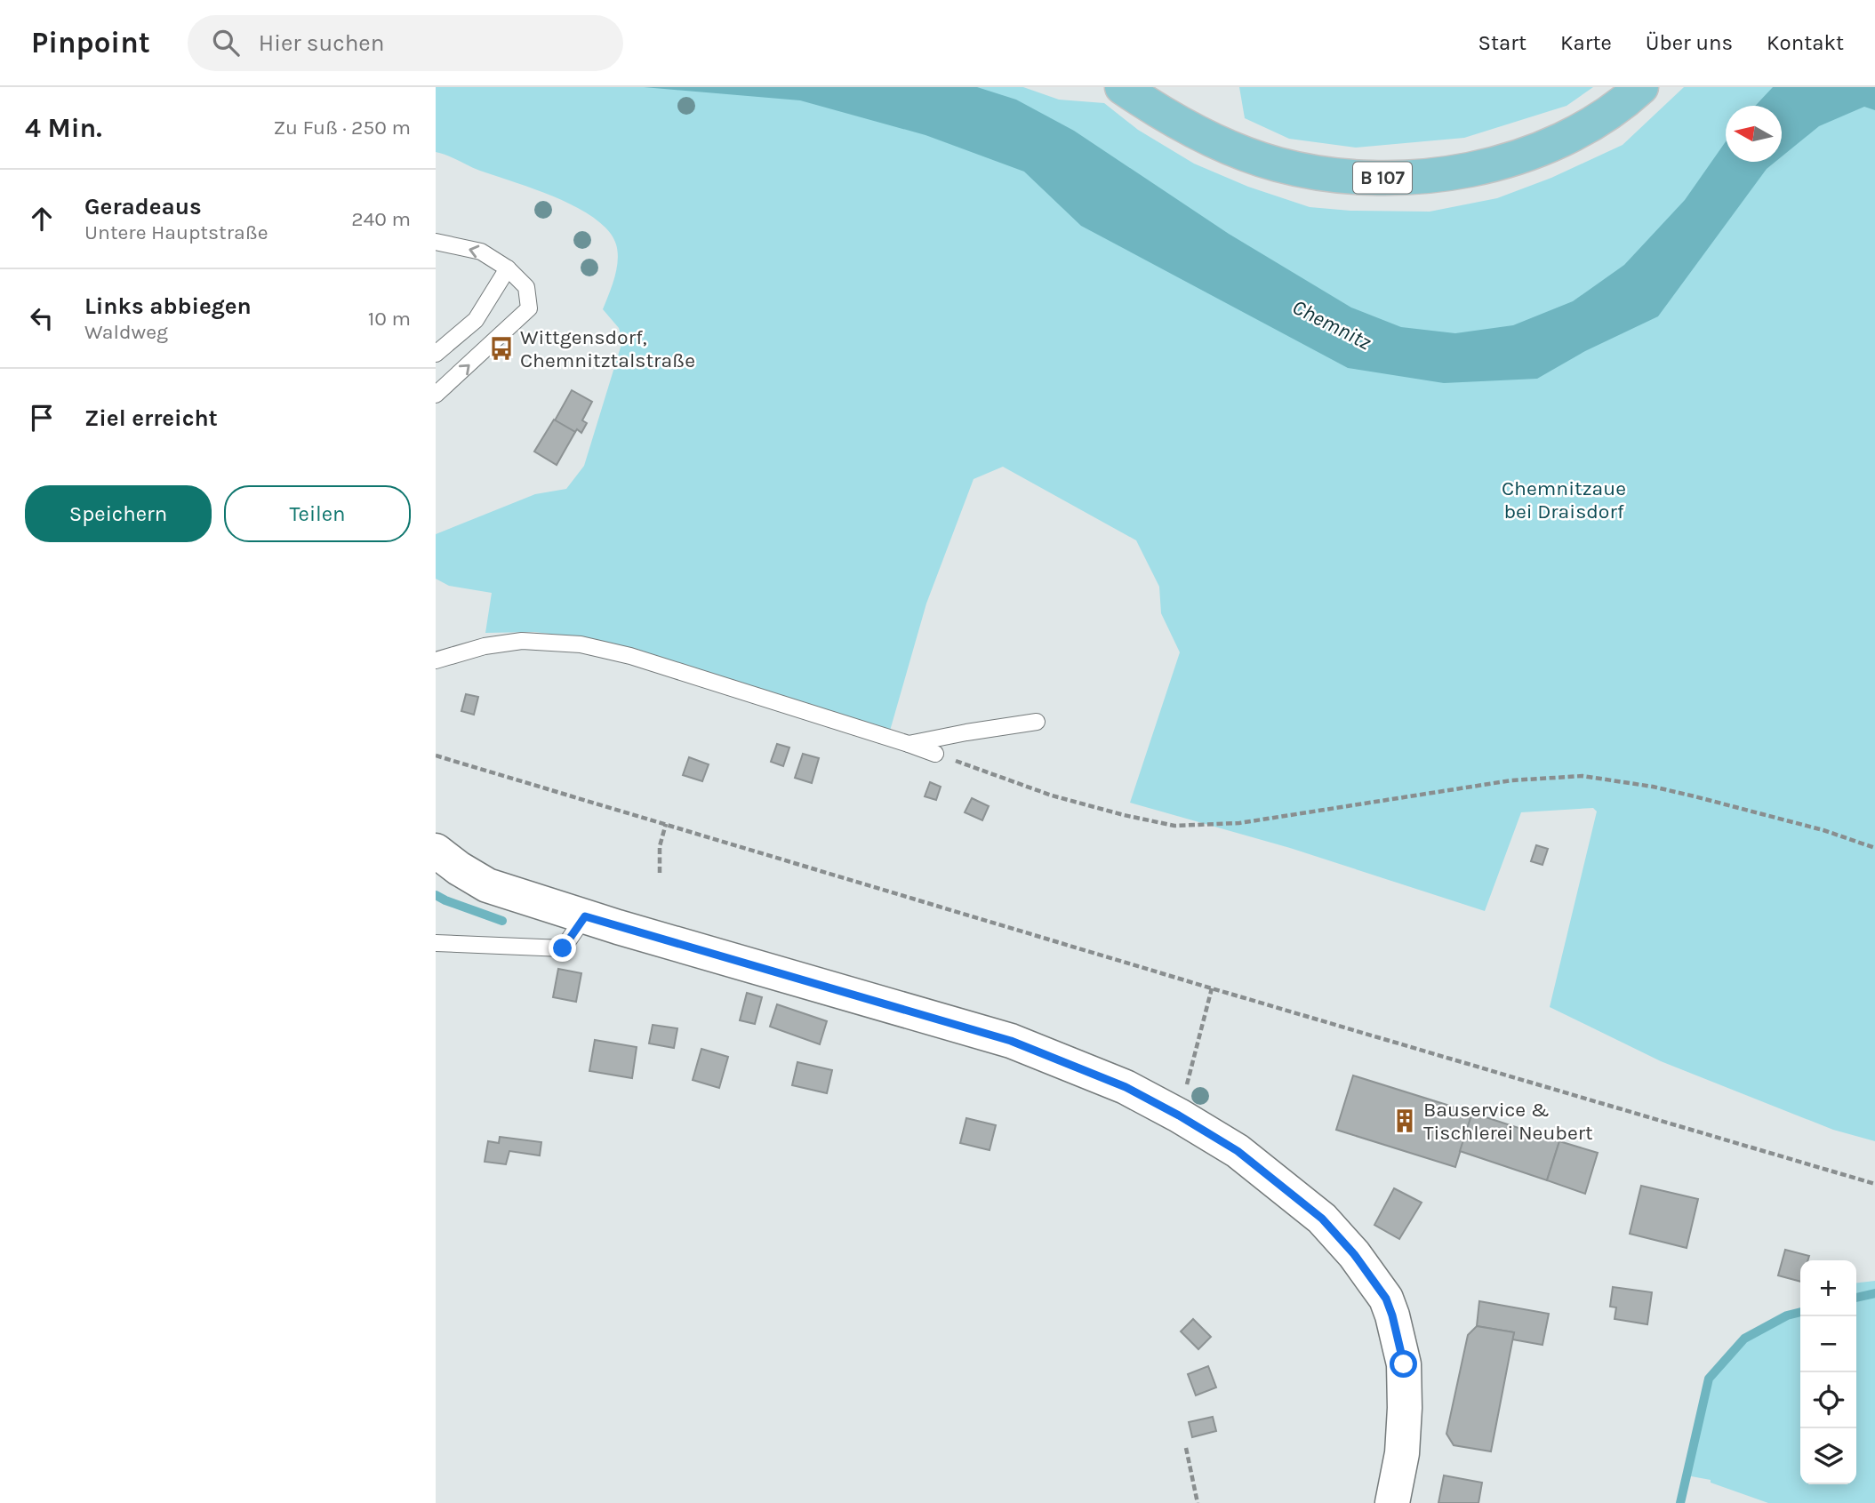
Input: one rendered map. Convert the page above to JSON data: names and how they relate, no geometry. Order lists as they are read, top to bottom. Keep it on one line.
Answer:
{"streets":{"main road":["B 107"]},"water":["Chemnitz"],"parks":["Chemnitzaue bei Draisdorf"],"places":{"bus stop":["Wittgensdorf, Chemnitztalstraße"],"building":["Bauservice & Tischlerei Neubert"]},"north":"left","page":{"header":"Pinpoint","search":"Hier suchen","nav":["Start","Karte","Über uns","Kontakt"],"heading":["4 Min.","Zu Fuß · 250 m"],"list":[["Geradeaus","Untere Hauptstraße","240 m"],["Links abbiegen","Waldweg","10 m"],"Ziel erreicht"],"buttons":["Speichern","Teilen"],"map_buttons":["+","−"]}}
